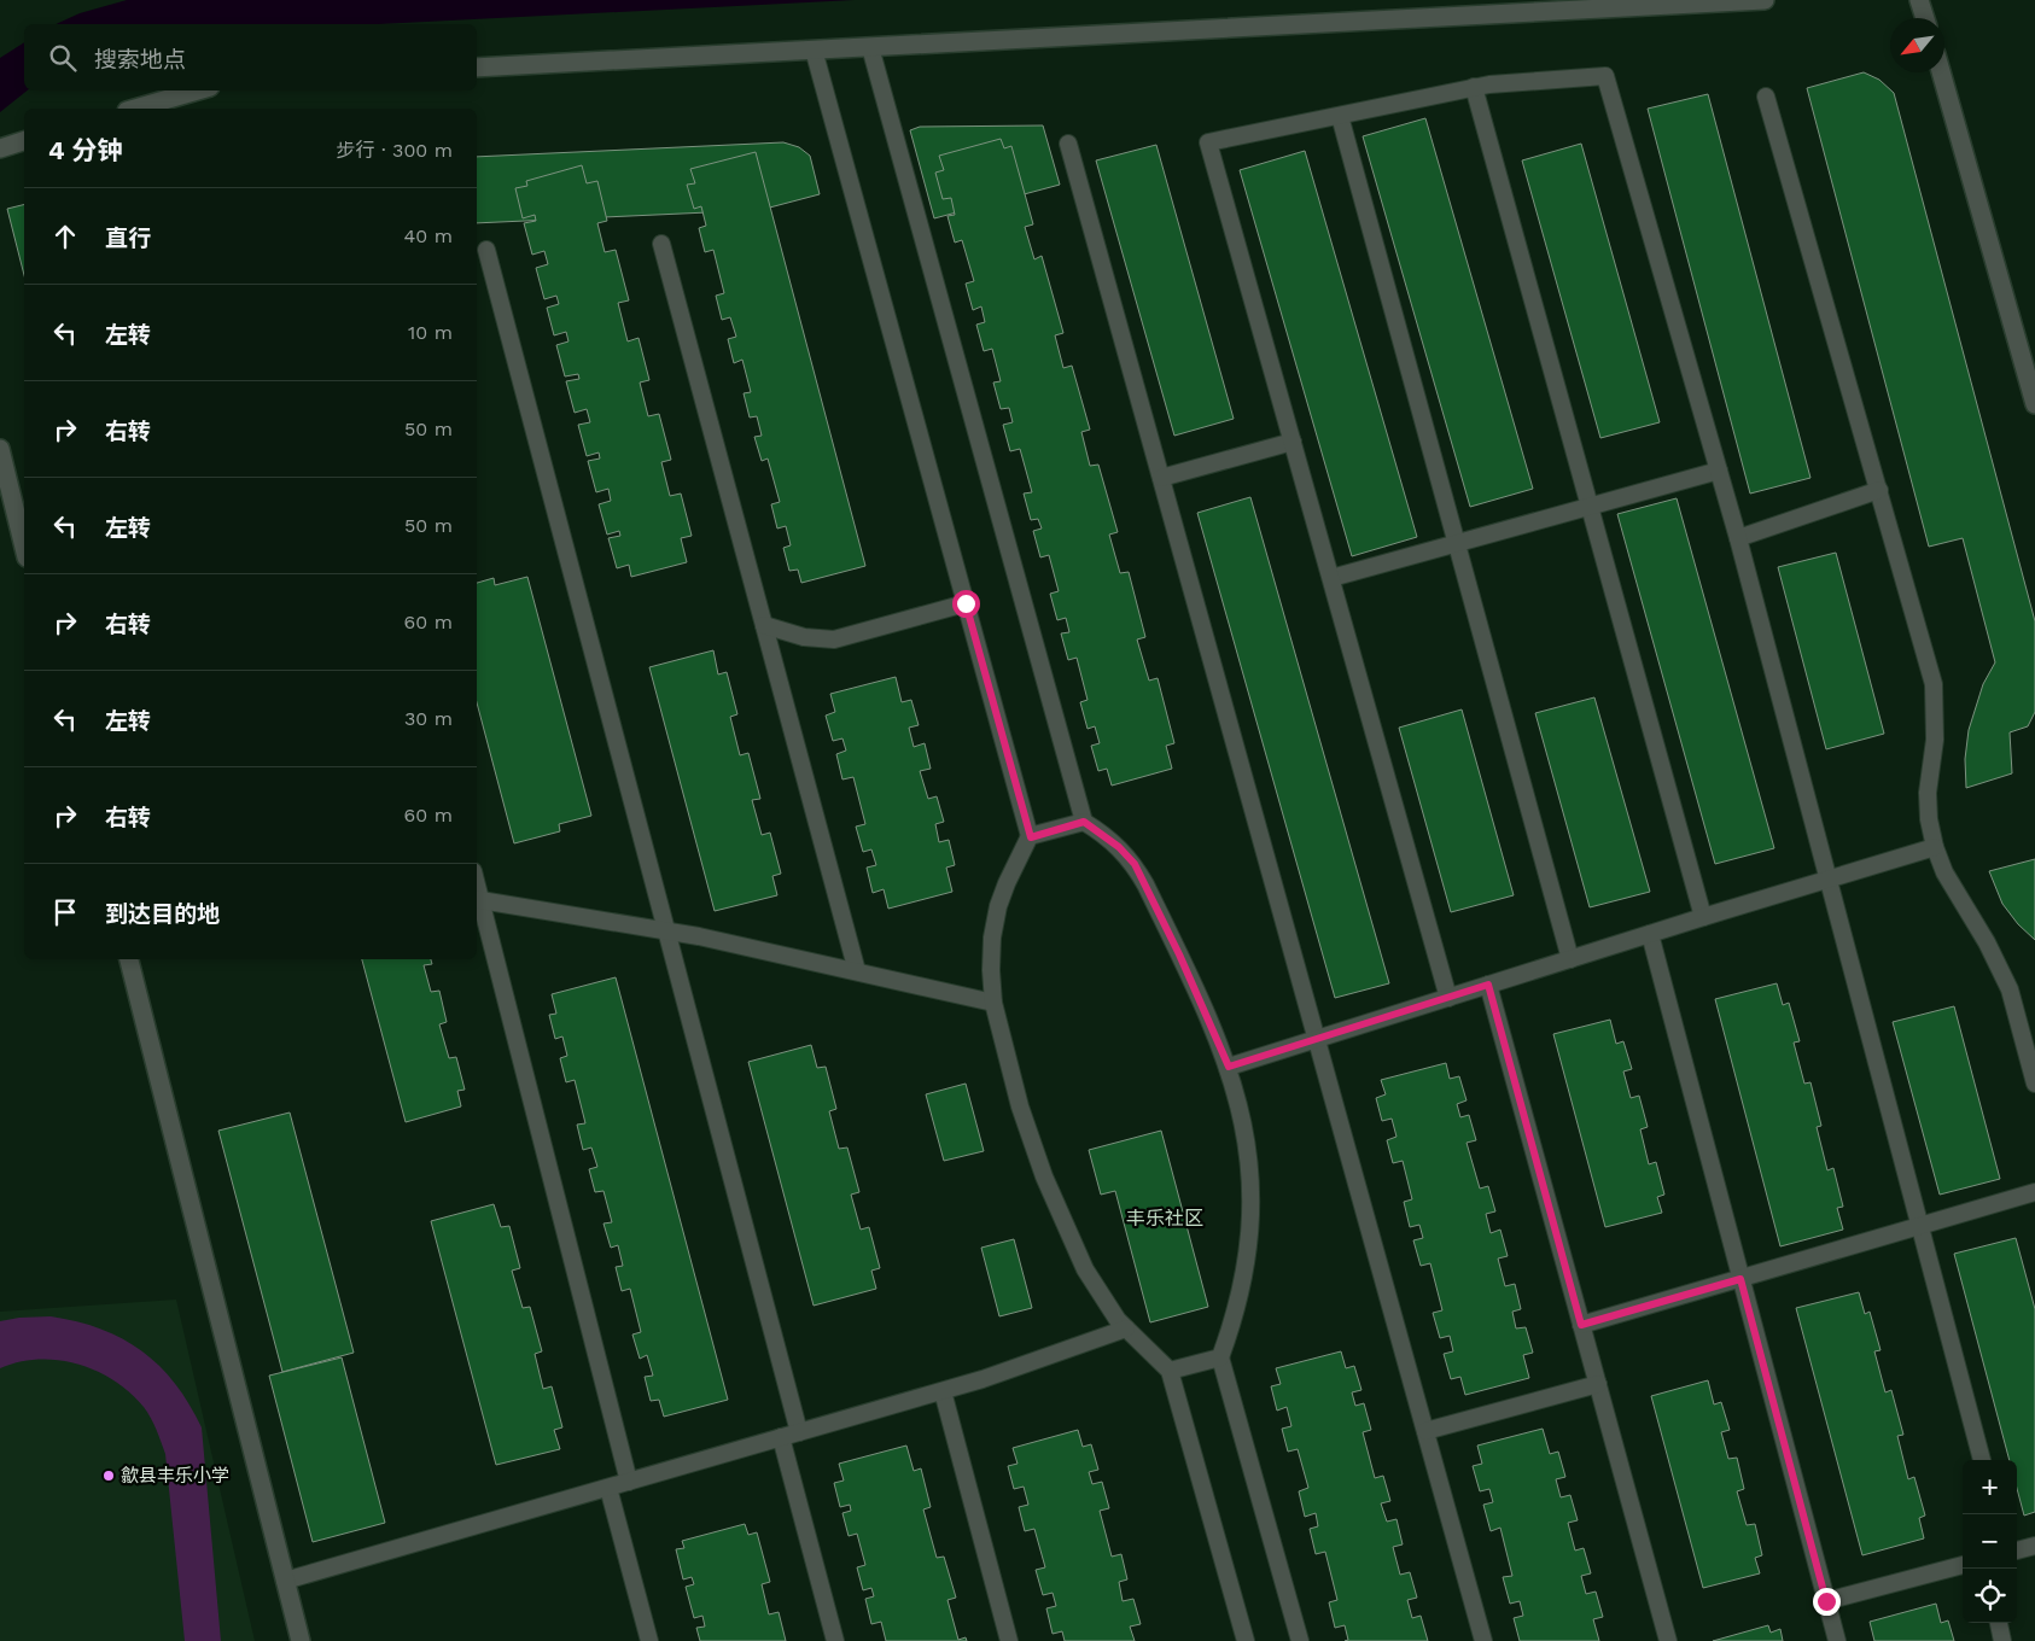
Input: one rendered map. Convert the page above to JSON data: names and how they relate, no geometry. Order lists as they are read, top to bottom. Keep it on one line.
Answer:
{"districts":["丰乐社区"],"places":["歙县丰乐小学"],"north":"bottom left","page":{"search":"搜索地点","heading":["4 分钟","步行 · 300 m"],"list":[["直行","40 m"],["左转","10 m"],["右转","50 m"],["左转","50 m"],["右转","60 m"],["左转","30 m"],["右转","60 m"],"到达目的地"],"map_buttons":["+","−"]}}
